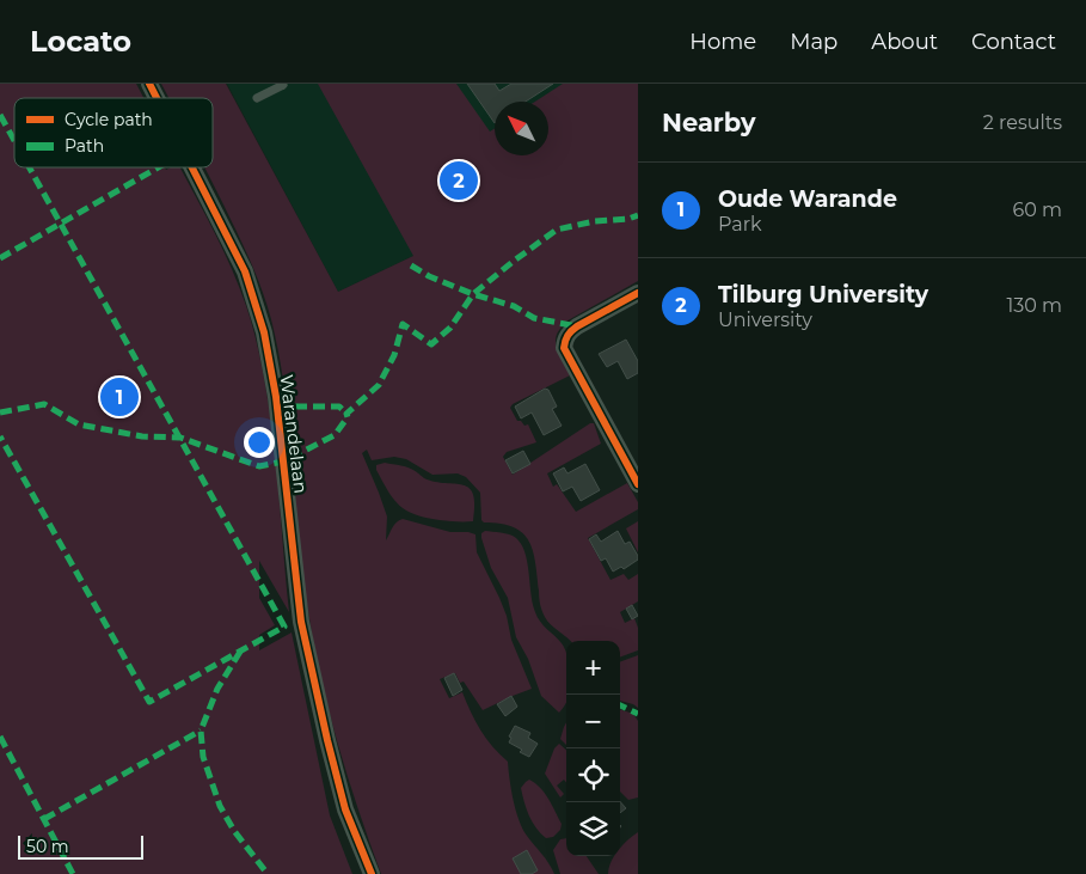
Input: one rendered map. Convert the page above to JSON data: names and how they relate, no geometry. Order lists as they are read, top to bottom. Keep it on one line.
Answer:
{"streets":{"street":["Warandelaan"]},"legend":["Cycle path","Path"],"scale_bar":"50 m","north":"top left","page":{"header":"Locato","nav":["Home","Map","About","Contact"],"heading":["Nearby","2 results"],"pins":["2","1"],"list":[{"mark":"1","name":"Oude Warande","note":"Park","value":"60 m"},{"mark":"2","name":"Tilburg University","note":"University","value":"130 m"}],"map_buttons":["+","−"],"scale":"50 m"}}
